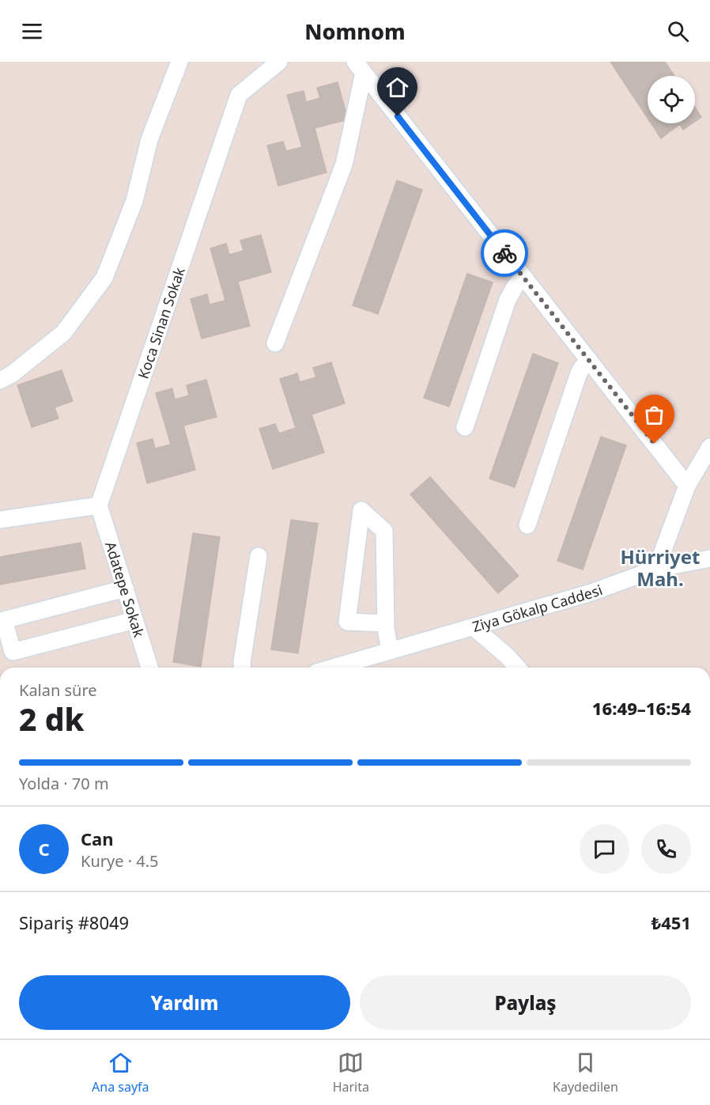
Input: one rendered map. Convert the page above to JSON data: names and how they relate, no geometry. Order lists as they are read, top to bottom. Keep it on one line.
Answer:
{"streets":{"street":["Koca Sinan Sokak","Adatepe Sokak","Ziya Gökalp Caddesi"]},"crossings":[["Koca Sinan Sokak","Adatepe Sokak"]],"districts":["Hürriyet Mah."],"page":{"header":"Nomnom","heading":["2 dk","Kalan süre","16:49–16:54"],"panel":["Can","Kurye · 4.5","Sipariş #8049","₺451"],"bar":"Yolda · 70 m","round":"C","buttons":["Yardım","Paylaş"],"tabs":["Ana sayfa","Harita","Kaydedilen"]}}
